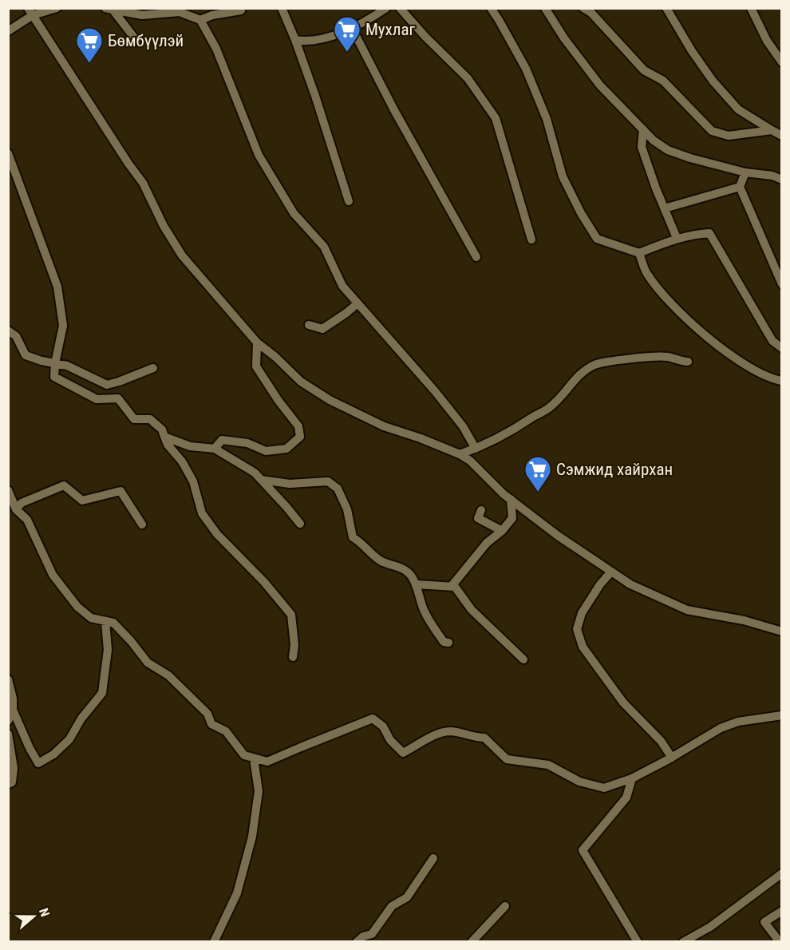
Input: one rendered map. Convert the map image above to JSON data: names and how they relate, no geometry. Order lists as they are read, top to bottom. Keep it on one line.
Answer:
{"places":{"supermarket":["Мухлаг","Бөмбүүлэй","Сэмжид хайрхан"]},"north":"right"}
